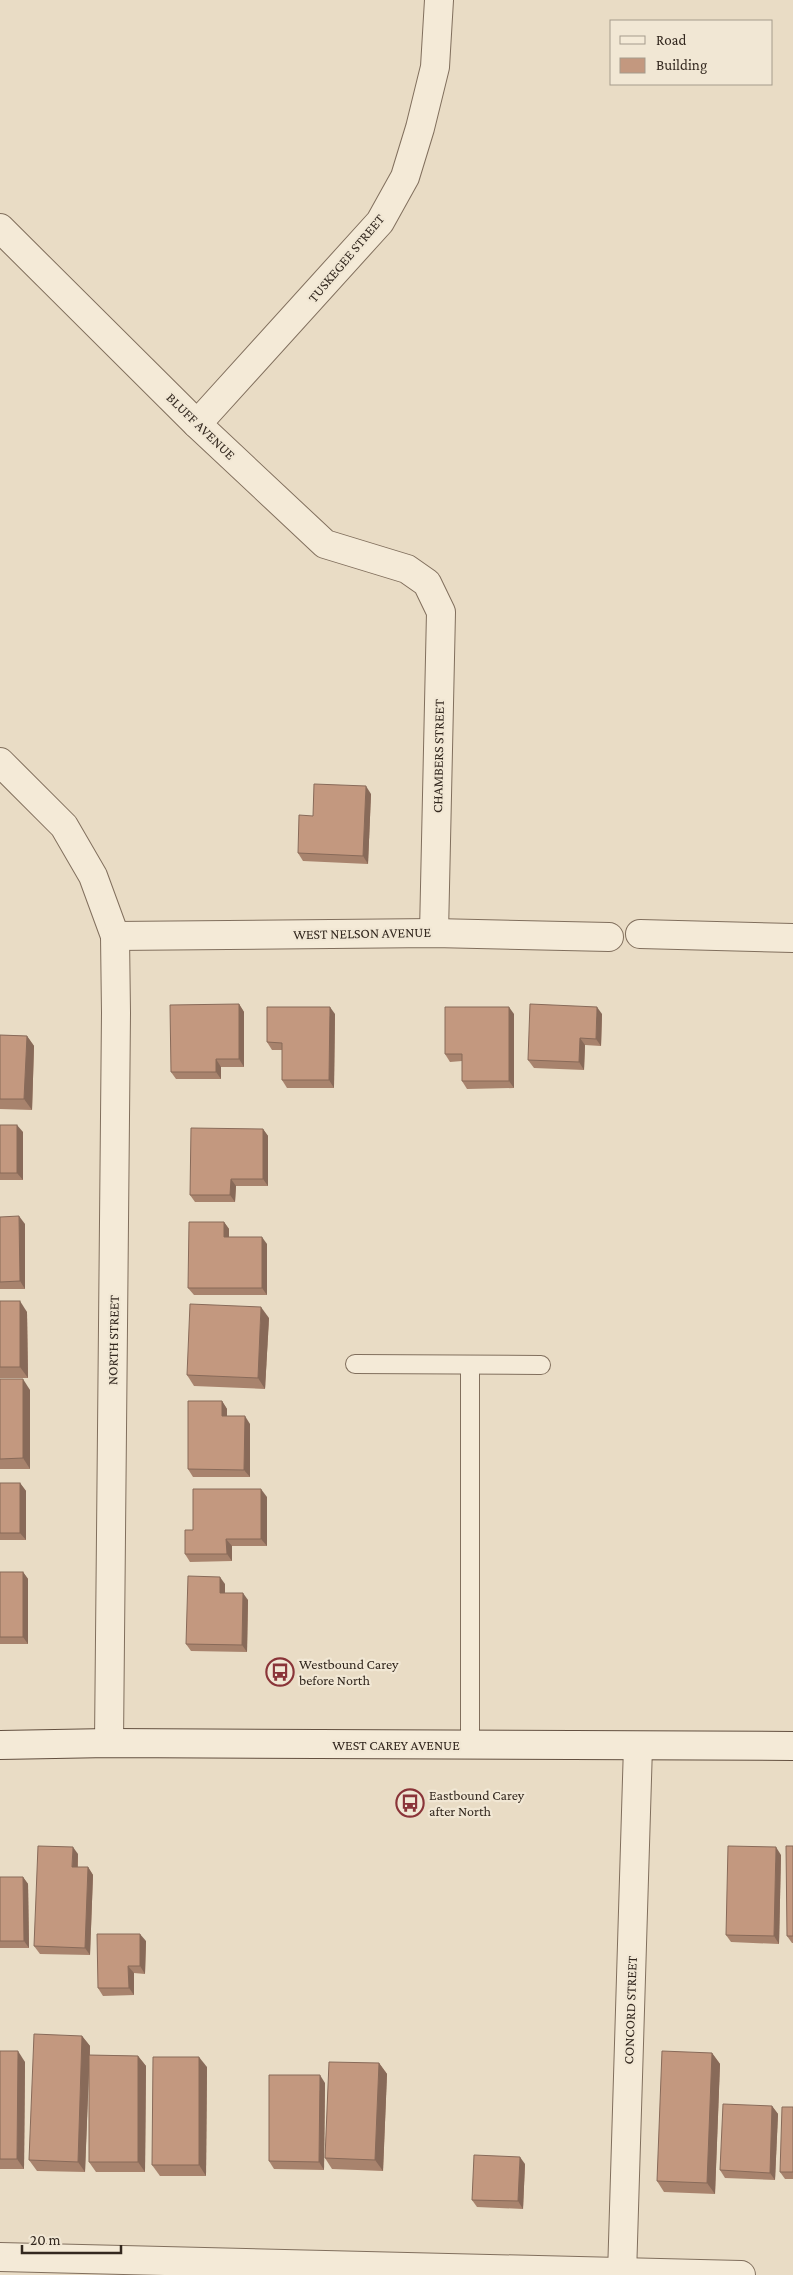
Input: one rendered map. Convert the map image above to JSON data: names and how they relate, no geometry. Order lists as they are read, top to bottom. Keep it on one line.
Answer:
{"streets":{"street":["TUSKEGEE STREET","BLUFF AVENUE","CHAMBERS STREET","WEST NELSON AVENUE","NORTH STREET","WEST CAREY AVENUE","CONCORD STREET"]},"crossings":[["TUSKEGEE STREET","BLUFF AVENUE"],["BLUFF AVENUE","CHAMBERS STREET"],["CHAMBERS STREET","WEST NELSON AVENUE"],["WEST NELSON AVENUE","NORTH STREET"],["NORTH STREET","WEST CAREY AVENUE"],["WEST CAREY AVENUE","CONCORD STREET"]],"places":{"bus stop":["Westbound Carey before North","Eastbound Carey after North"]},"legend":["Road","Building"],"scale_bar":"20 m"}
